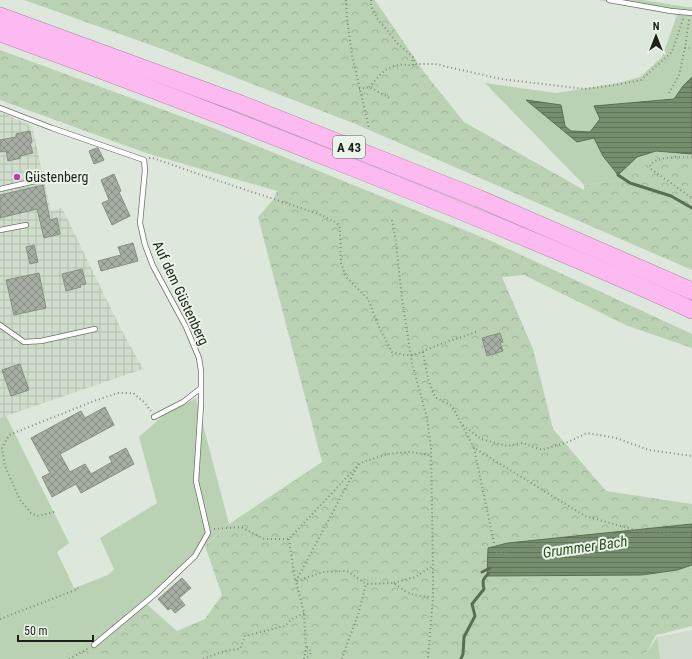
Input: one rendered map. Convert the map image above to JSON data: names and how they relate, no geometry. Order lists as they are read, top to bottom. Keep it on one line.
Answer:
{"streets":{"highway":["A 43"],"lane":["Auf dem Güstenberg"]},"water":["Grummer Bach"],"places":["Güstenberg"],"scale_bar":"50 m","north":"top"}
